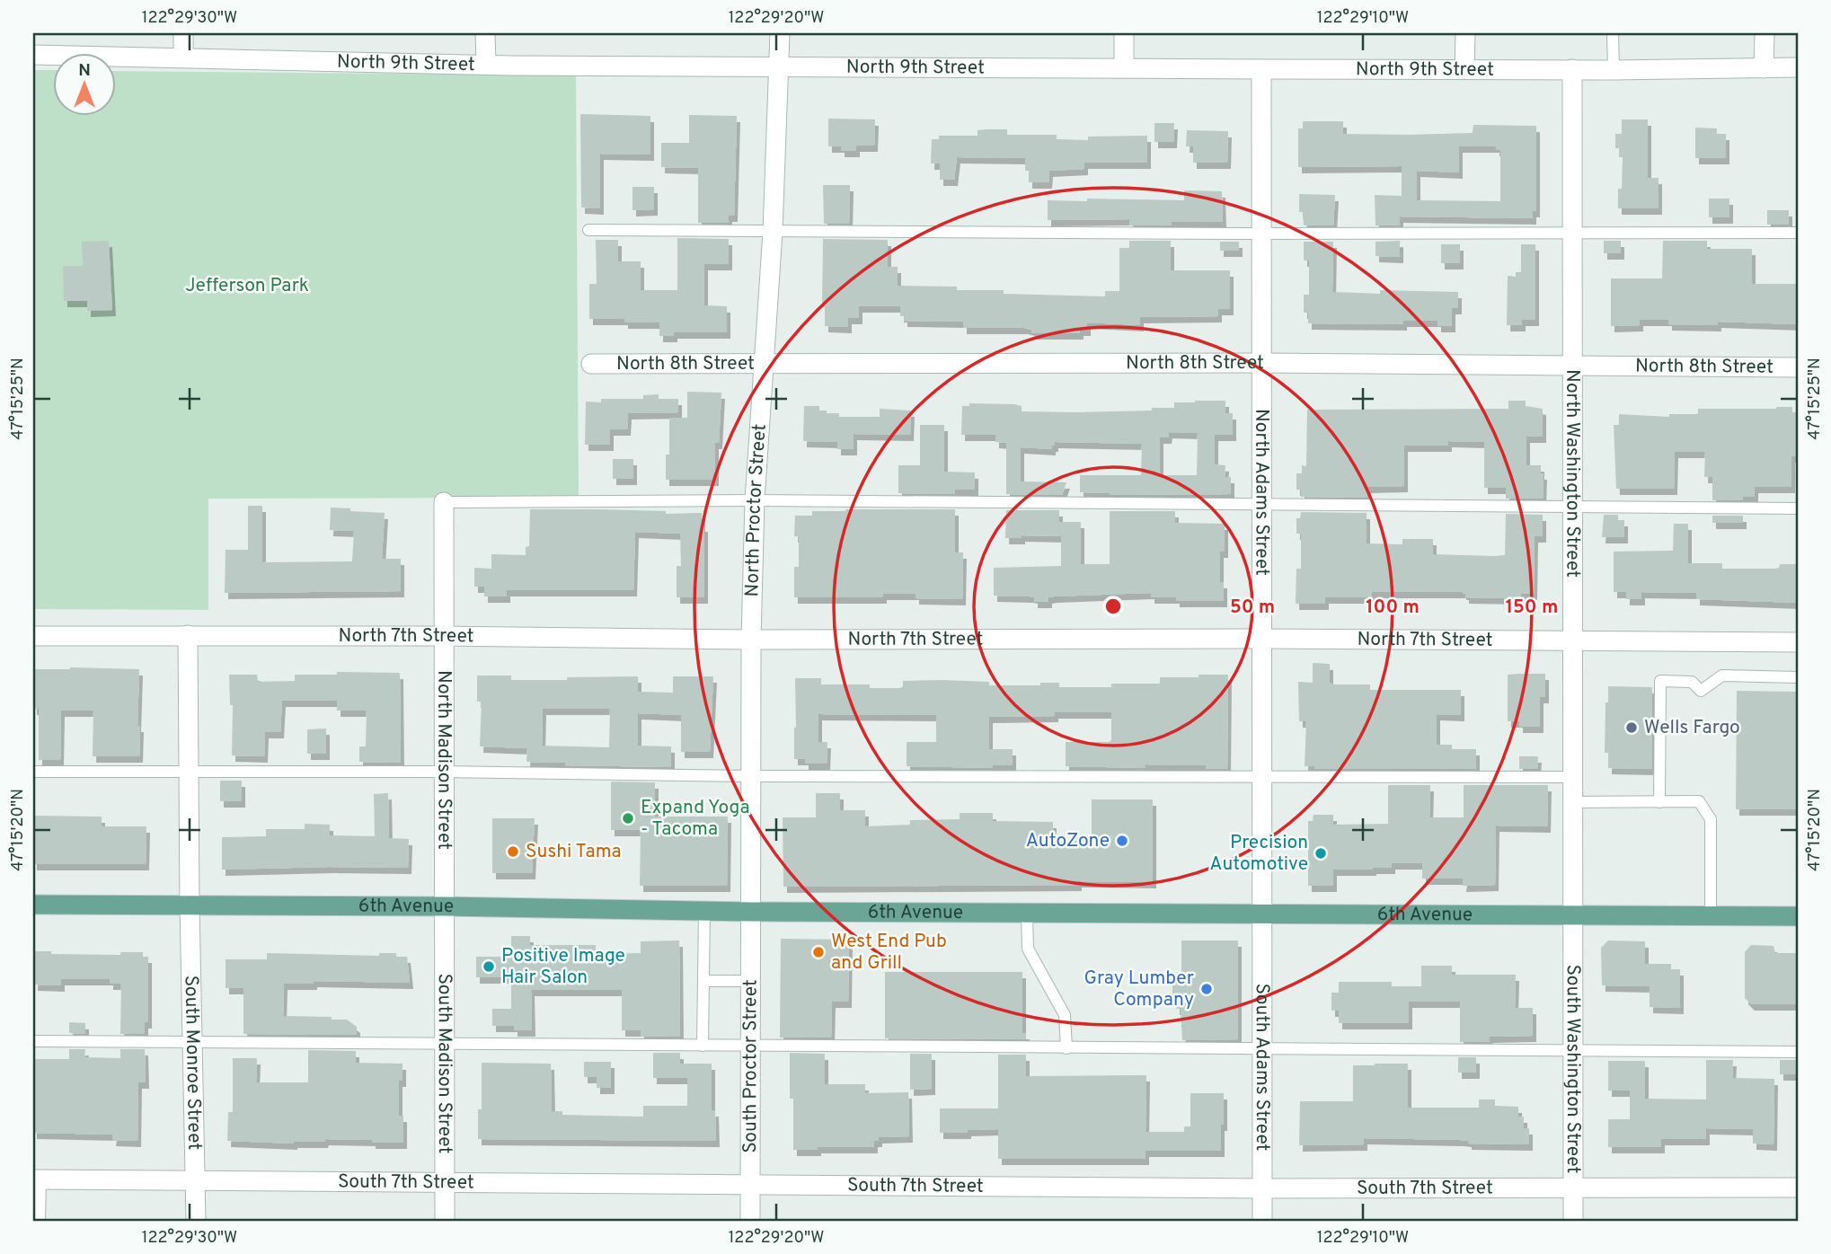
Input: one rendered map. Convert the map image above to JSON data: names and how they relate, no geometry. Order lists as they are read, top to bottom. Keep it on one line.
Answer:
{"streets":{"main road":["6th Avenue"],"street":["North 9th Street","North 8th Street","North Washington Street","North Adams Street","North Proctor Street","North 7th Street","North Madison Street","South Monroe Street","South Madison Street","South Proctor Street","South Adams Street","South Washington Street","South 7th Street"]},"crossings":[["North 9th Street","North Washington Street"],["North 9th Street","North Adams Street"],["North 9th Street","North Proctor Street"],["North 8th Street","North Washington Street"],["North 8th Street","North Adams Street"],["North 8th Street","North Proctor Street"],["North Washington Street","North 7th Street"],["North Washington Street","6th Avenue"],["North Washington Street","South Washington Street"],["North Adams Street","North 7th Street"],["North Adams Street","6th Avenue"],["North Adams Street","South Adams Street"],["North Proctor Street","North 7th Street"],["North Proctor Street","6th Avenue"],["North Proctor Street","South Proctor Street"],["North 7th Street","North Madison Street"],["North 7th Street","South Monroe Street"],["North Madison Street","6th Avenue"],["North Madison Street","South Madison Street"],["6th Avenue","South Monroe Street"],["6th Avenue","South Madison Street"],["6th Avenue","South Proctor Street"],["6th Avenue","South Adams Street"],["6th Avenue","South Washington Street"],["South Monroe Street","South 7th Street"],["South Madison Street","South 7th Street"],["South Proctor Street","South 7th Street"],["South Adams Street","South 7th Street"],["South Washington Street","South 7th Street"]],"parks":["Jefferson Park"],"places":["Wells Fargo","Expand Yoga - Tacoma","AutoZone","Sushi Tama","Precision Automotive","West End Pub and Grill","Positive Image Hair Salon","Gray Lumber Company"],"north":"top","coordinates":["122°29'30\"W","122°29'20\"W","122°29'10\"W","47°15'25\"N","47°15'20\"N"],"rings":["50 m","100 m","150 m"]}
